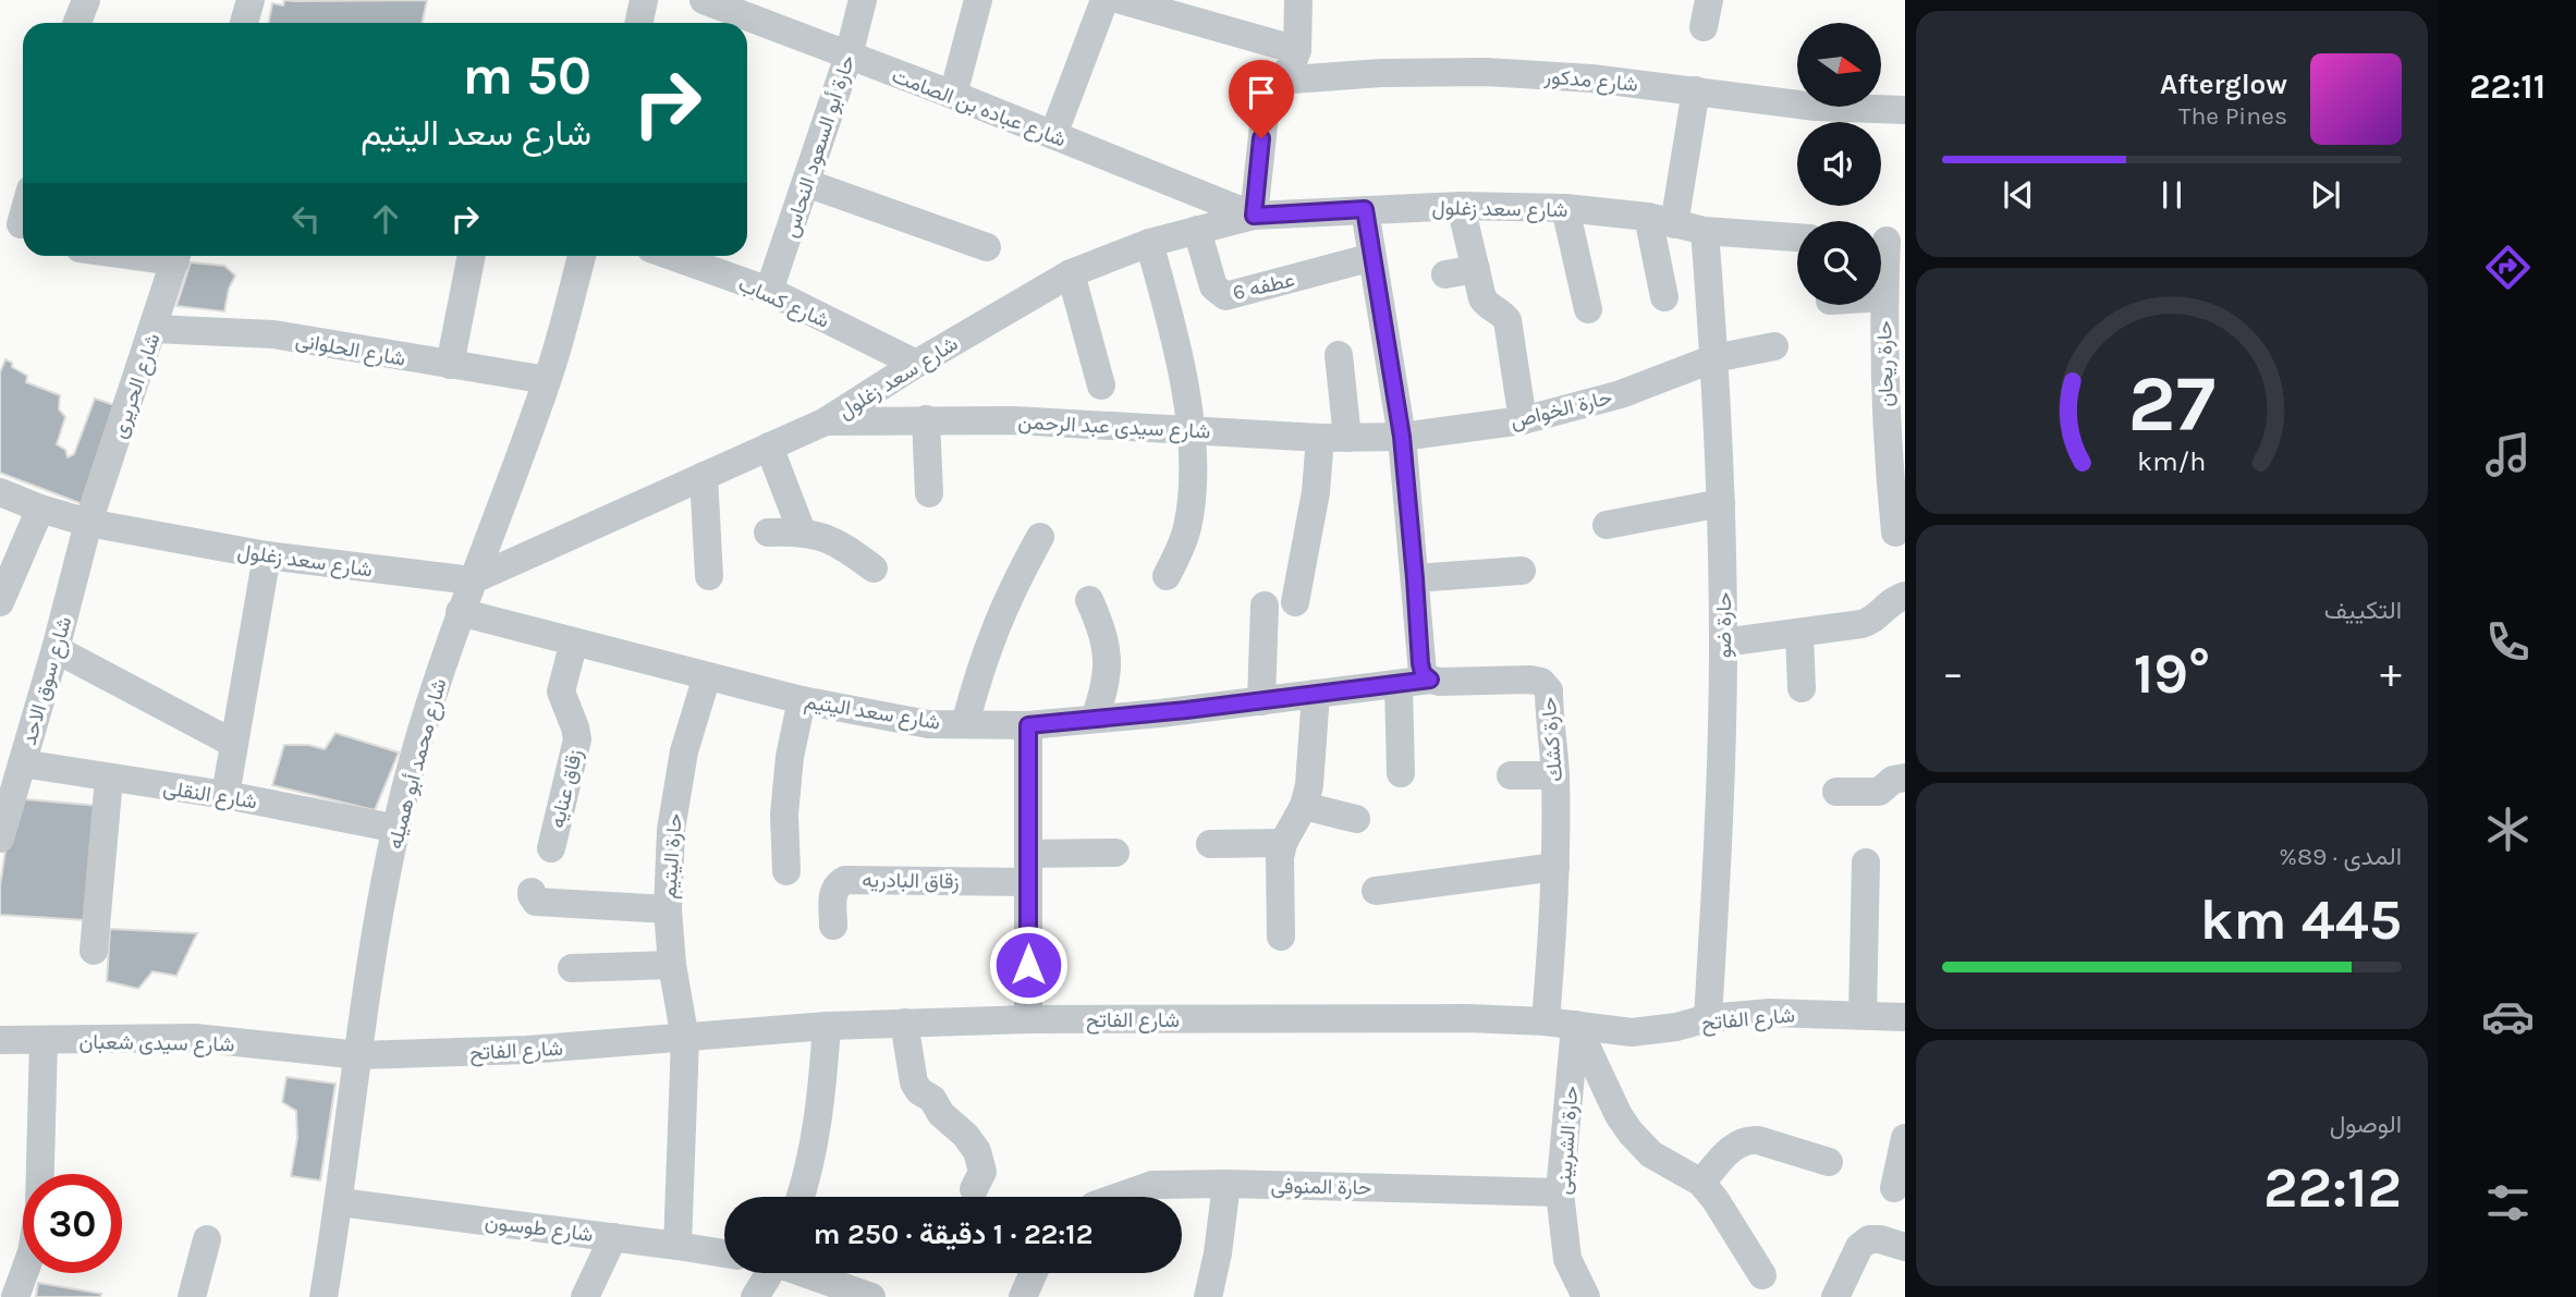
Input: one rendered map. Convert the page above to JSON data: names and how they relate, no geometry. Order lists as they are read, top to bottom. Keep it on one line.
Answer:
{"streets":{"street":["شارع مدكور","شارع عباده بن الصامت","حارة أبو السعود النحاس","شارع سعد زغلول","عطفه 6","شارع كساب","شارع الحلوانى","حارة ريحان","شارع الحريرى","حارة الخواص","شارع سيدى عبد الرحمن","حارة ضو","شارع سوق الاحد","شارع سعد اليتيم","حارة كشك","شارع محمد أبو هميله","زقاق عنايه","شارع النقلى","حارة اليتيم","زقاق البادريه","شارع الفاتح","شارع سيدى شعبان","حارة الشربينى","حارة المنوفى","شارع طوسون"]},"crossings":[["شارع عباده بن الصامت","حارة أبو السعود النحاس"],["شارع عباده بن الصامت","شارع سعد زغلول"],["حارة أبو السعود النحاس","شارع كساب"],["شارع سعد زغلول","عطفه 6"],["شارع سعد زغلول","شارع كساب"],["شارع سعد زغلول","شارع الحريرى"],["شارع سعد زغلول","شارع سيدى عبد الرحمن"],["شارع سعد زغلول","حارة ضو"],["شارع سعد زغلول","شارع سوق الاحد"],["شارع سعد زغلول","شارع محمد أبو هميله"],["شارع الحلوانى","شارع الحريرى"],["شارع الحلوانى","شارع محمد أبو هميله"],["شارع الحريرى","شارع سوق الاحد"],["حارة الخواص","شارع سيدى عبد الرحمن"],["حارة الخواص","حارة ضو"],["حارة ضو","شارع الفاتح"],["شارع سوق الاحد","شارع النقلى"],["شارع سعد اليتيم","حارة كشك"],["شارع سعد اليتيم","شارع محمد أبو هميله"],["شارع سعد اليتيم","زقاق عنايه"],["شارع سعد اليتيم","حارة اليتيم"],["حارة كشك","شارع الفاتح"],["شارع محمد أبو هميله","شارع النقلى"],["شارع محمد أبو هميله","شارع الفاتح"],["شارع محمد أبو هميله","شارع سيدى شعبان"],["شارع محمد أبو هميله","شارع طوسون"],["حارة اليتيم","شارع الفاتح"],["حارة اليتيم","شارع طوسون"],["شارع الفاتح","شارع سيدى شعبان"],["شارع الفاتح","حارة الشربينى"],["حارة الشربينى","حارة المنوفى"]],"north":"right","page":{"tabs":"22:11","turn":["50 m","شارع سعد اليتيم"],"song":["Afterglow","The Pines"],"tile":["التكييف",["المدى · 89%","445 km"],["الوصول","22:12"]],"heat":["−","19°","+"],"limit":"30","trip":"22:12 · 1 دقيقة · 250 m","gauge":["27","km/h"]}}
